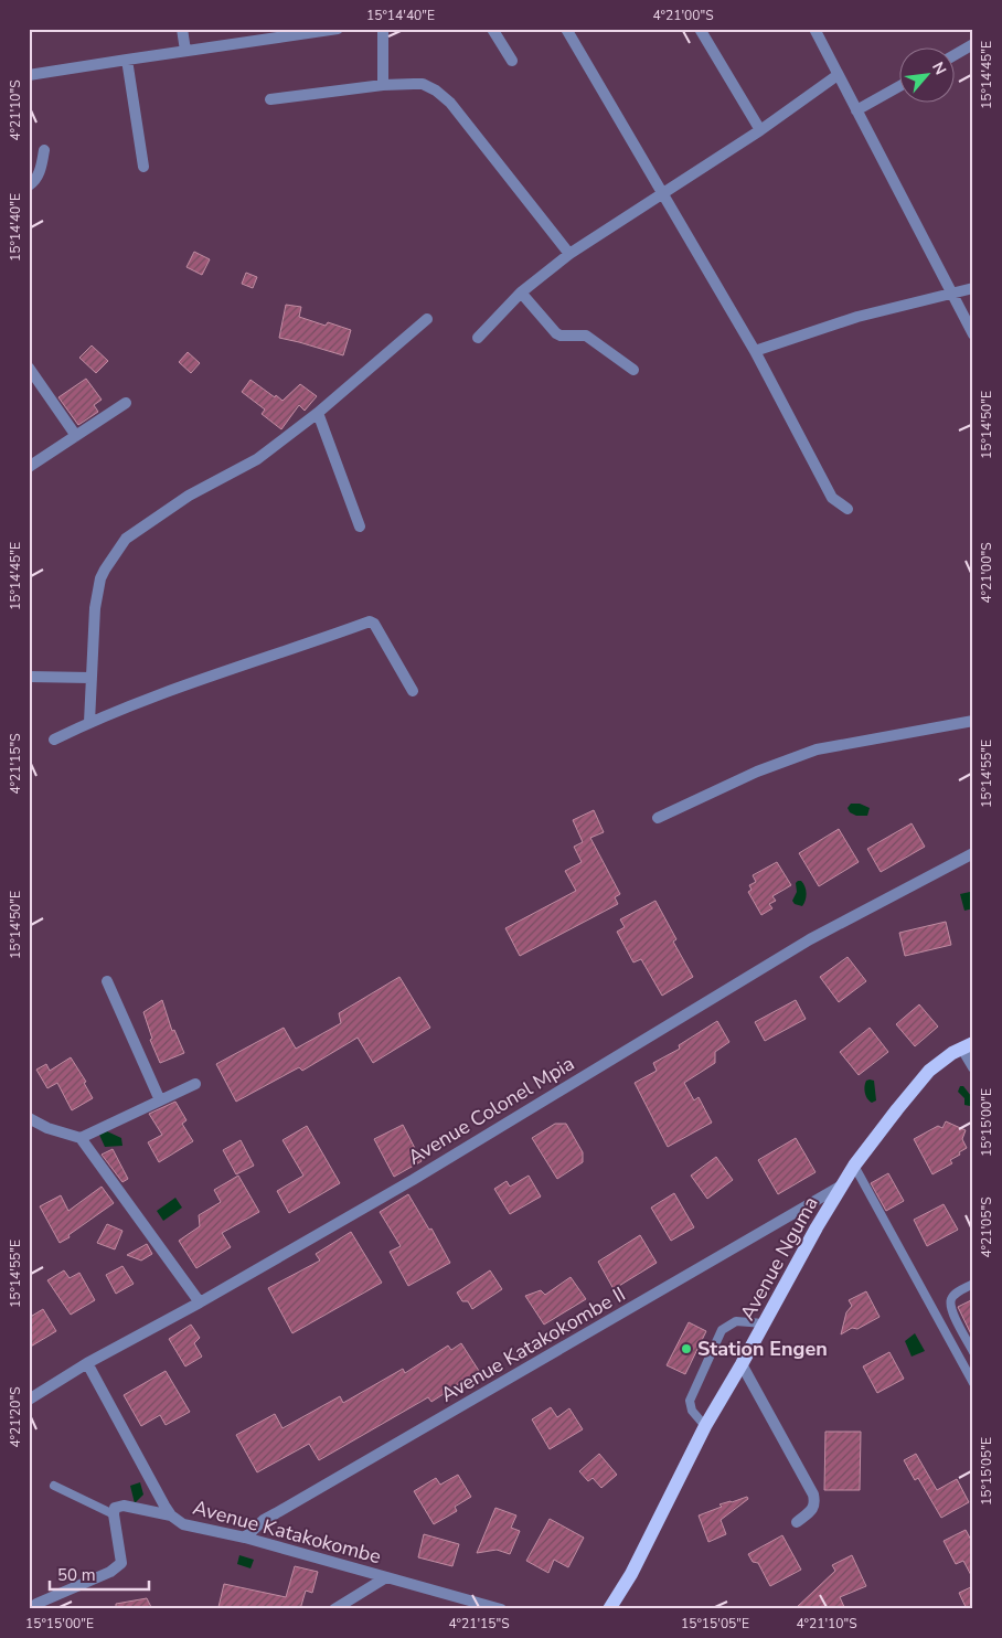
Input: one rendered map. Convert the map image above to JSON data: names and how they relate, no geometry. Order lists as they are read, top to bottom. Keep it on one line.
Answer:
{"streets":{"main road":["Avenue Nguma"],"street":["Avenue Colonel Mpia","Avenue Katakokombe II","Avenue Katakokombe"]},"crossings":[["Avenue Colonel Mpia","Avenue Katakokombe"],["Avenue Nguma","Avenue Katakokombe II"],["Avenue Katakokombe II","Avenue Katakokombe"]],"places":["Station Engen"],"scale_bar":"50 m","north":"top right","coordinates":["15°14'40\"E","4°21'00\"S","15°14'45\"E","4°21'10\"S","15°14'50\"E","4°21'15\"S","15°14'55\"E","15°15'00\"E","4°21'05\"S","4°21'20\"S","15°15'05\"E"]}
